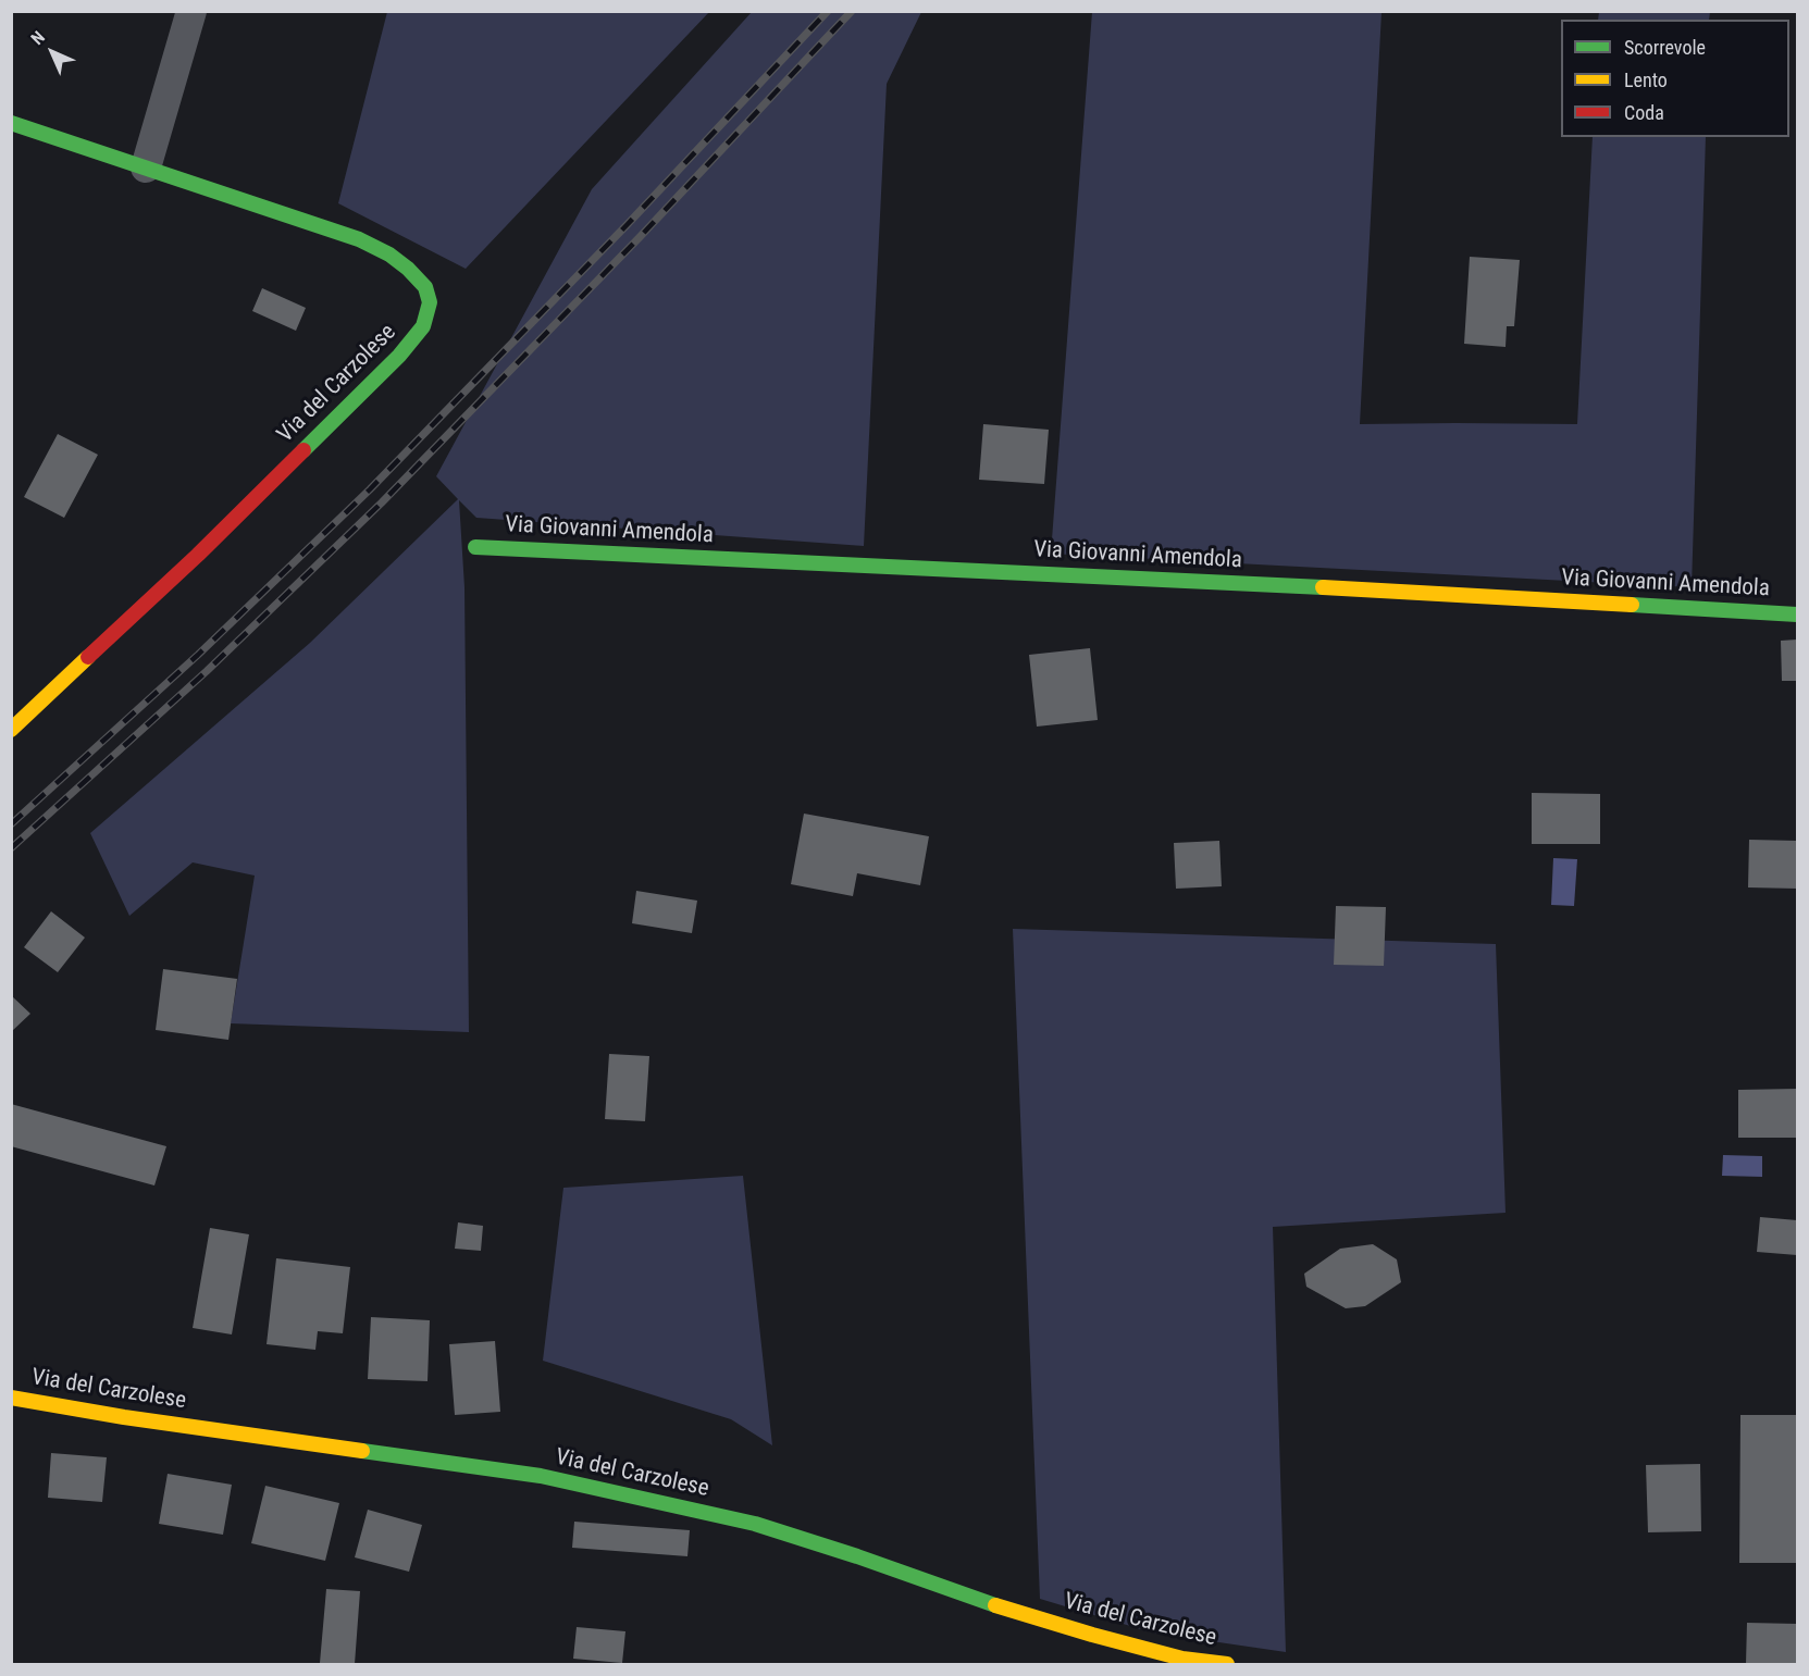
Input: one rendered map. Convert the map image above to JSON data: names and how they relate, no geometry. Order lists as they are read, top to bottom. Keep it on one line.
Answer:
{"streets":{"street":["Via del Carzolese","Via Giovanni Amendola"]},"legend":["Scorrevole","Lento","Coda"],"north":"top left"}
